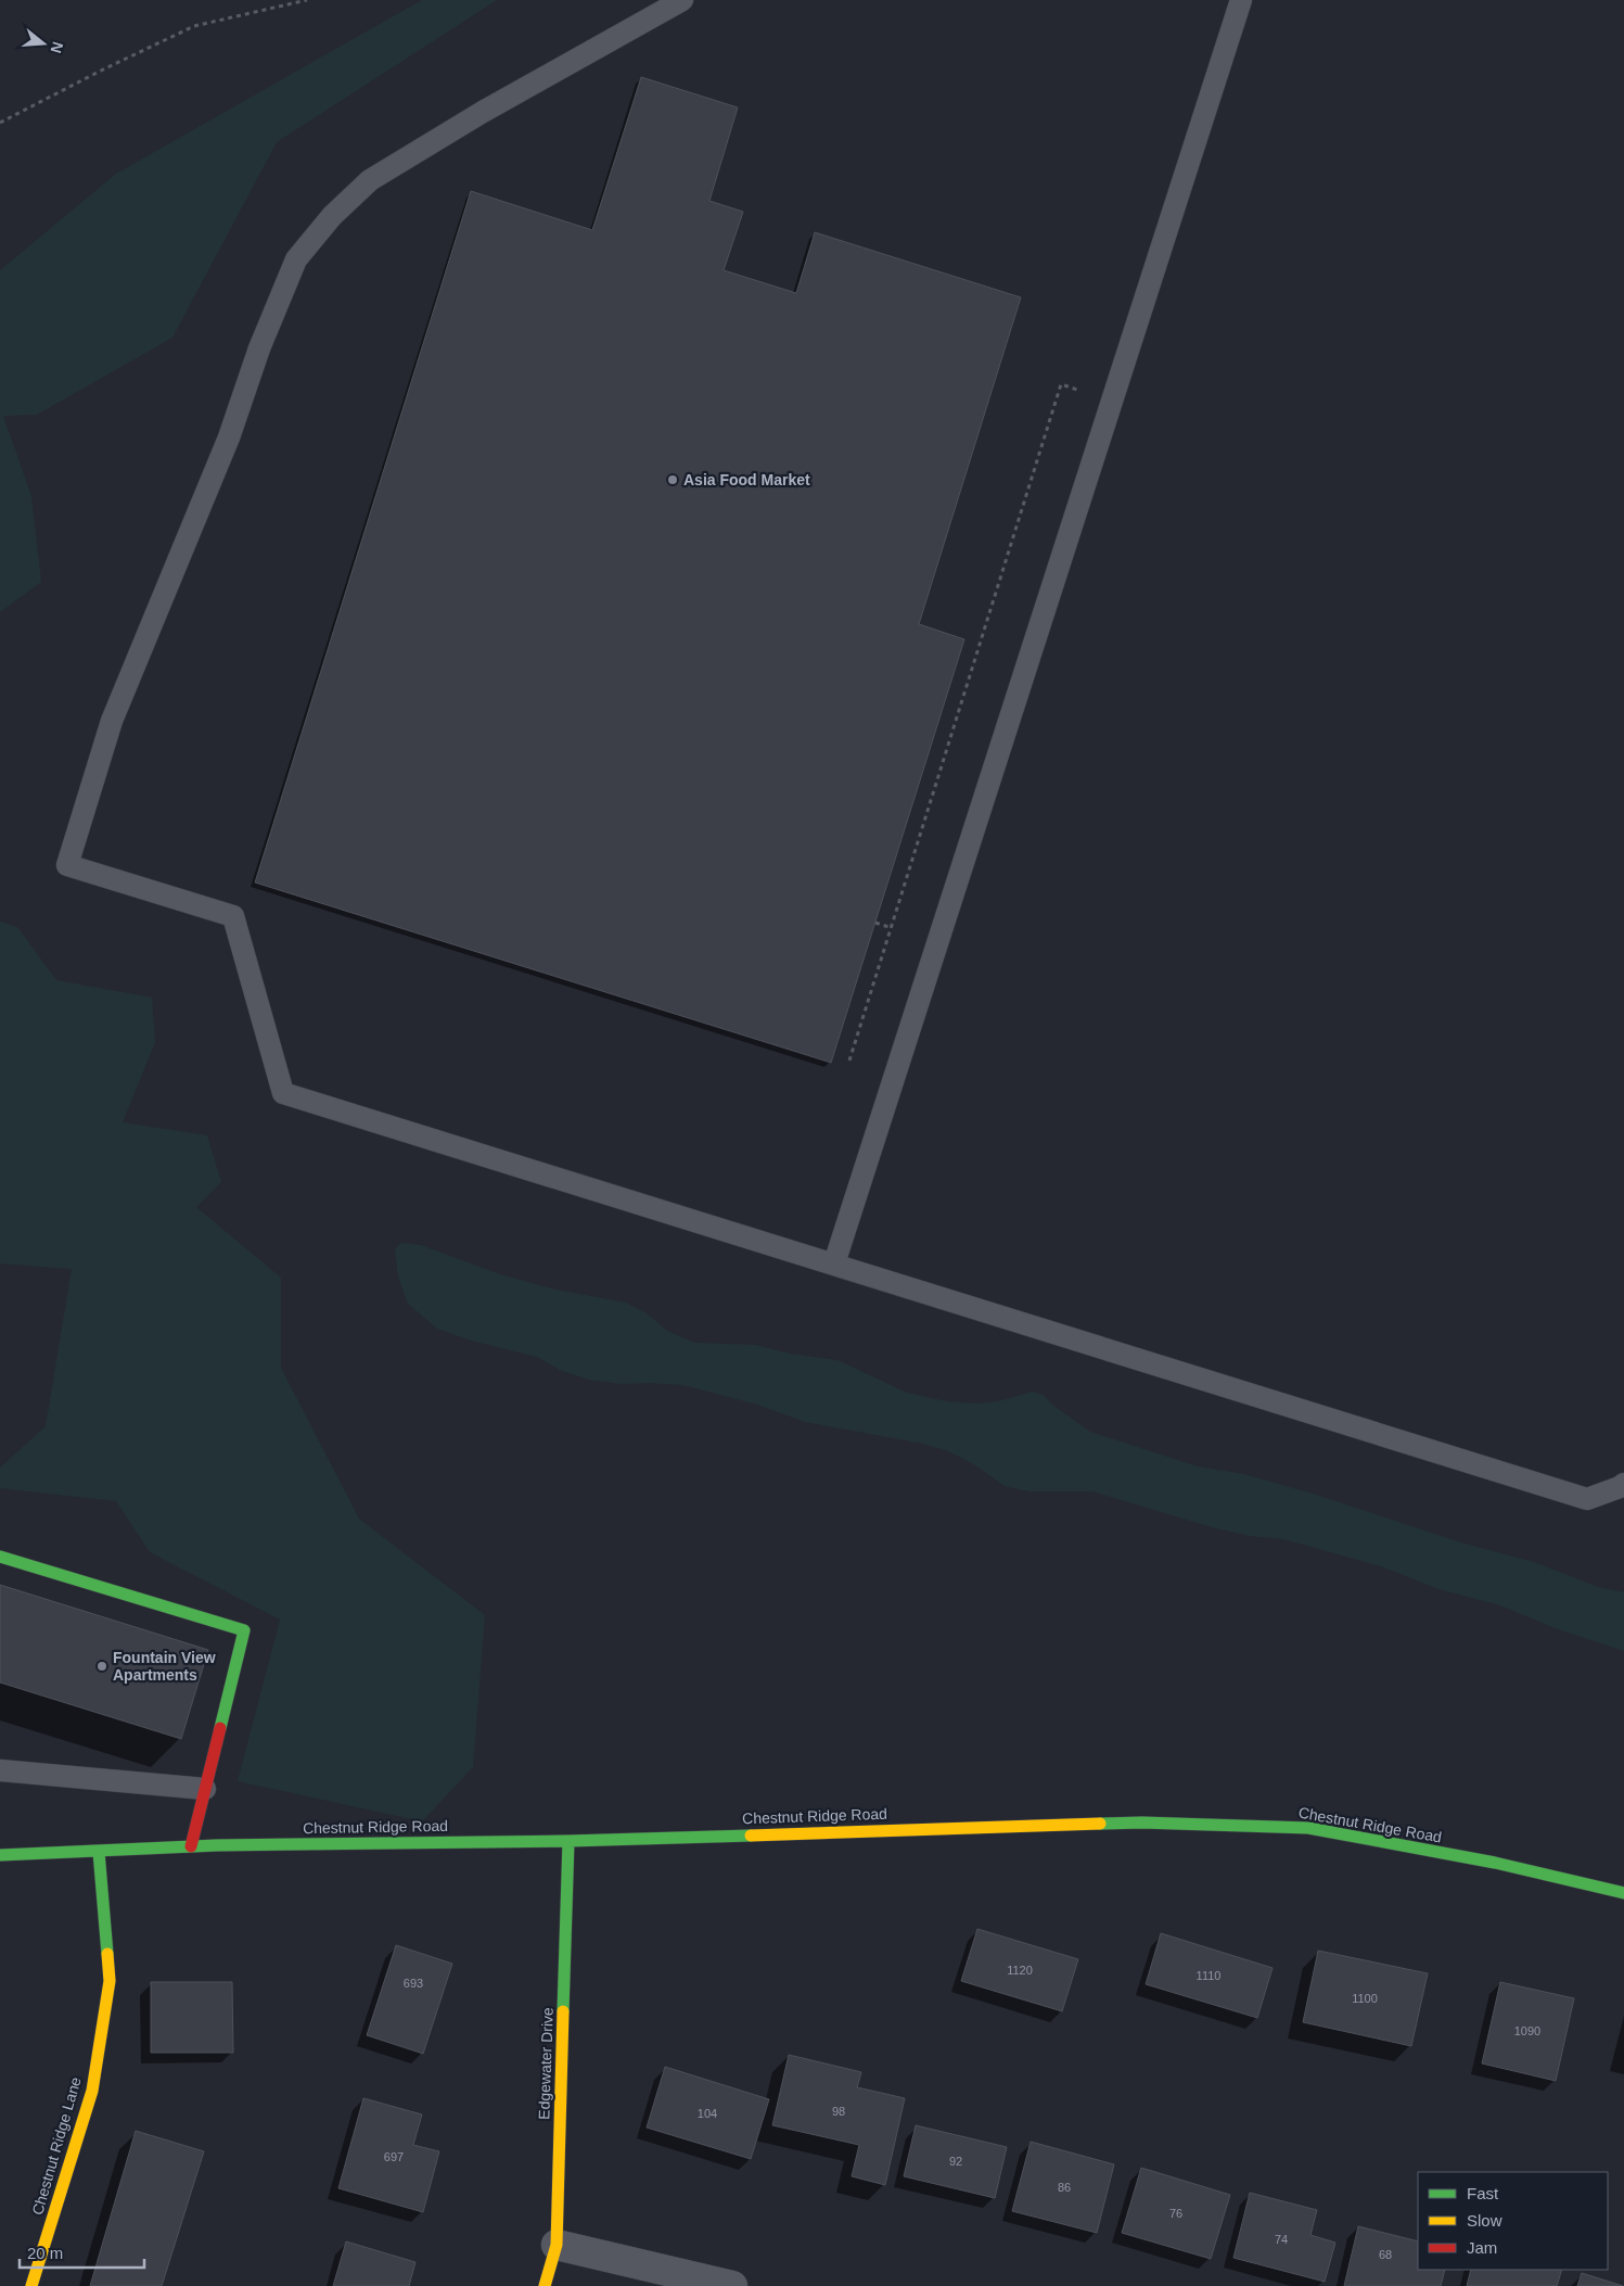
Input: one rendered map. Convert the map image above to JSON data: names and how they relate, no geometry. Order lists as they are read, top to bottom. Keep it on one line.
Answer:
{"streets":{"street":["Chestnut Ridge Road","Edgewater Drive","Chestnut Ridge Lane"]},"crossings":[["Chestnut Ridge Road","Edgewater Drive"],["Chestnut Ridge Road","Chestnut Ridge Lane"]],"places":["Asia Food Market","Fountain View Apartments"],"house_numbers":["1120","1110","693","1100","1090","98","104","697","92","86","76","74","68"],"legend":["Fast","Slow","Jam"],"scale_bar":"20 m","north":"right"}
